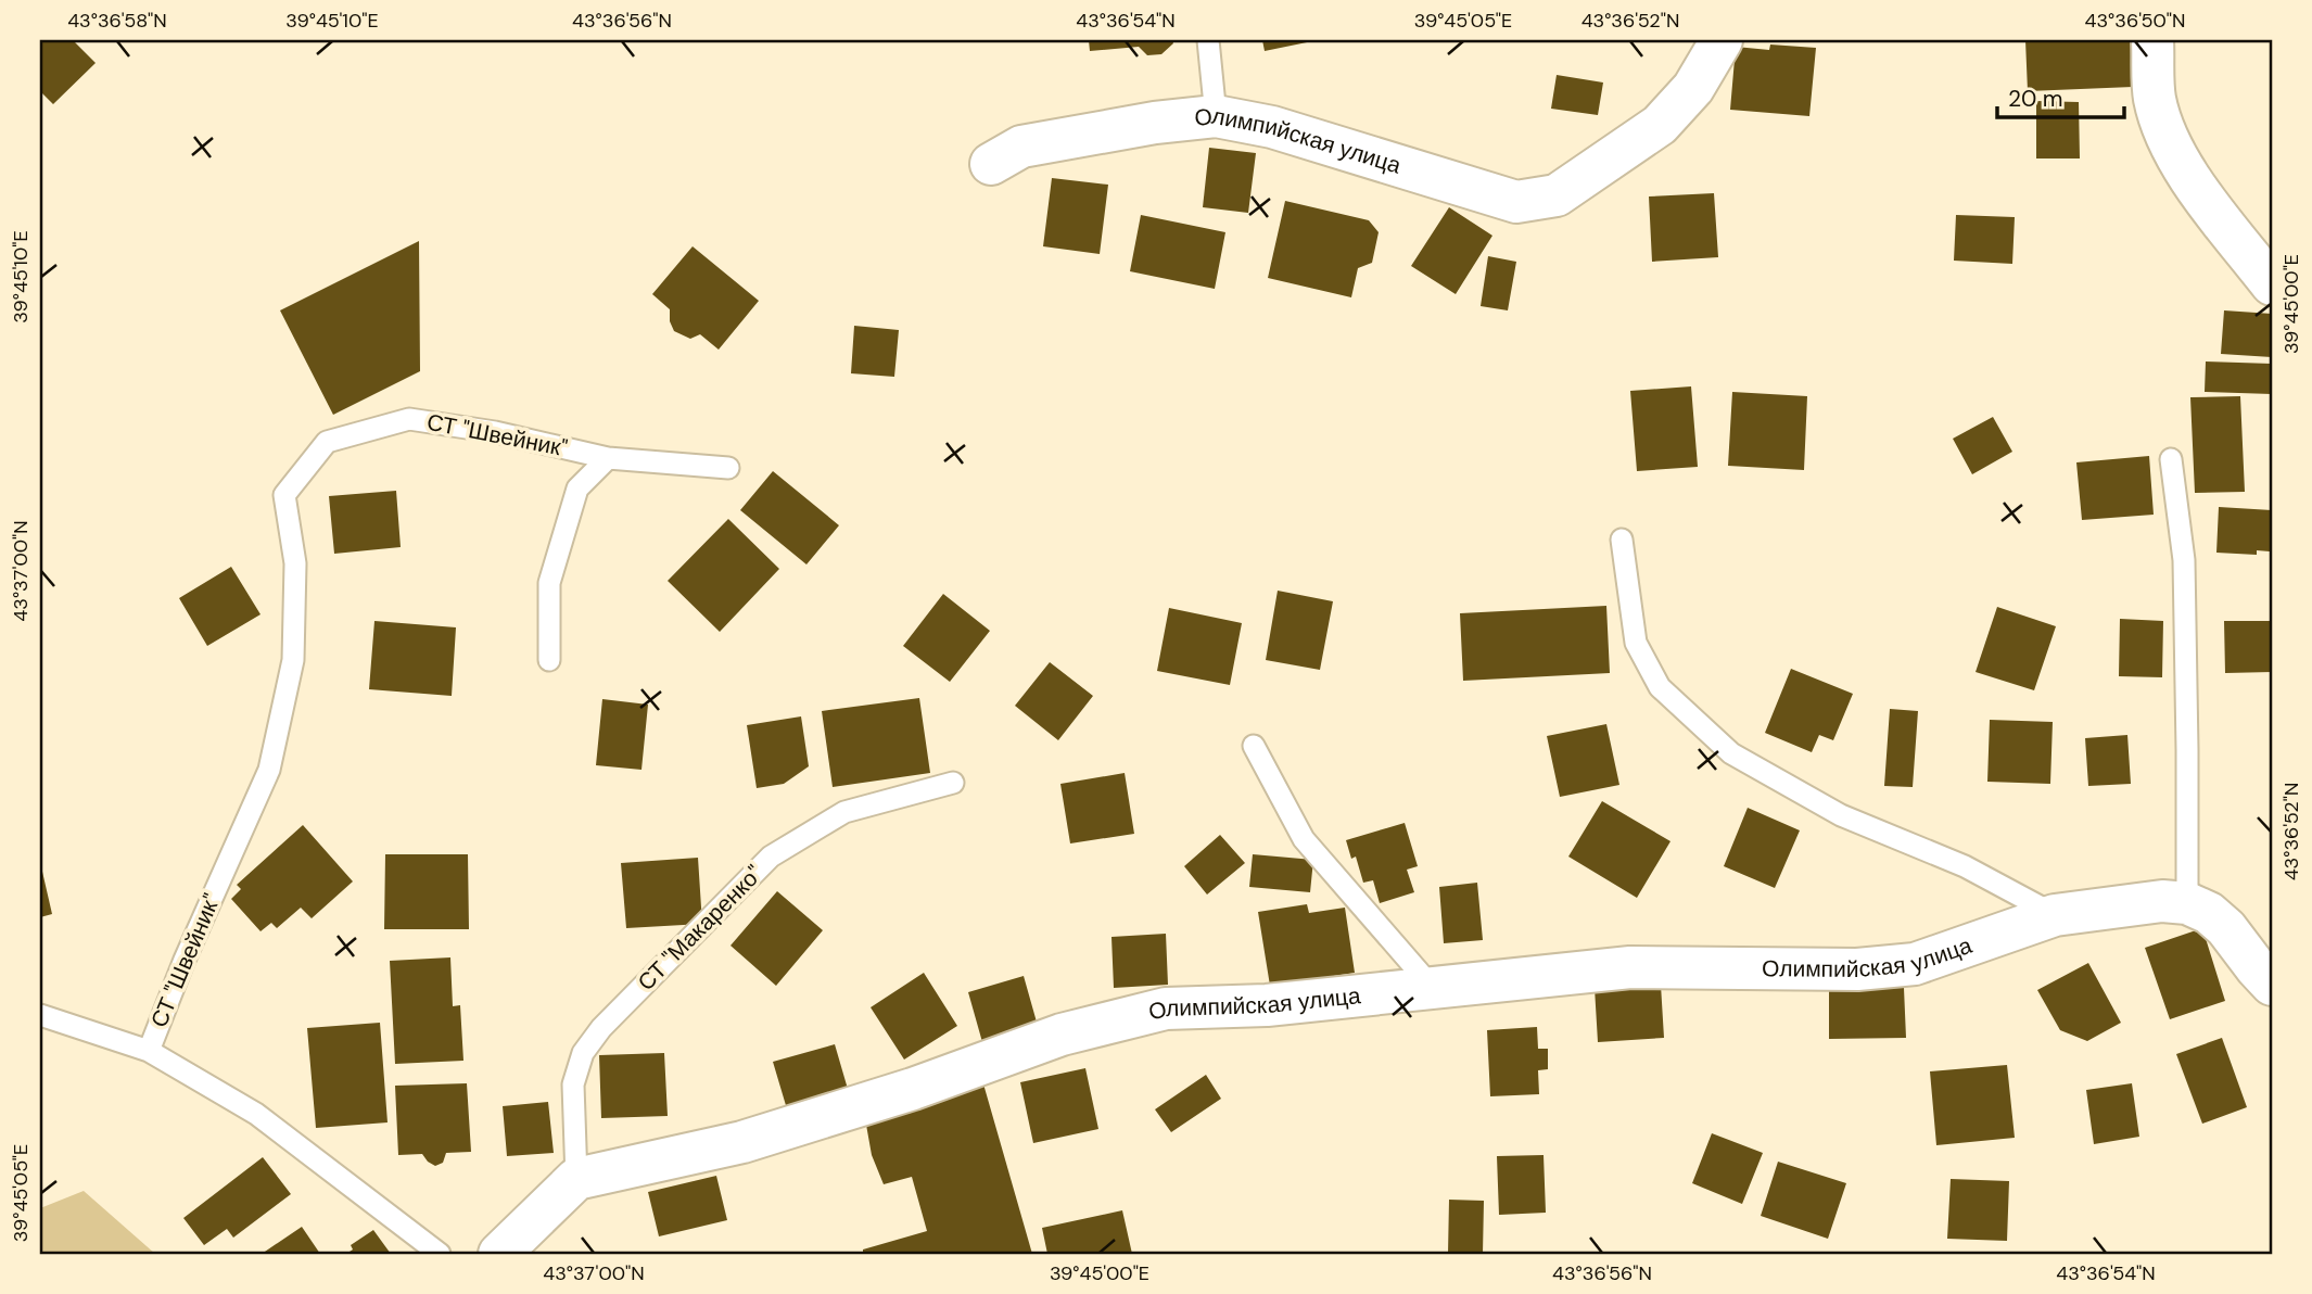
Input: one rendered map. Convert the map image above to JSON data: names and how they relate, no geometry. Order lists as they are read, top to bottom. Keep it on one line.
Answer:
{"streets":{"street":["Олимпийская улица"],"lane":["СТ \"Швейник\"","СТ \"Макаренко\""]},"crossings":[["Олимпийская улица","СТ \"Макаренко\""]],"scale_bar":"20 m","coordinates":["43°36'58\"N","39°45'10\"E","43°36'56\"N","43°36'54\"N","39°45'05\"E","43°36'52\"N","43°36'50\"N","39°45'00\"E","43°37'00\"N"]}
